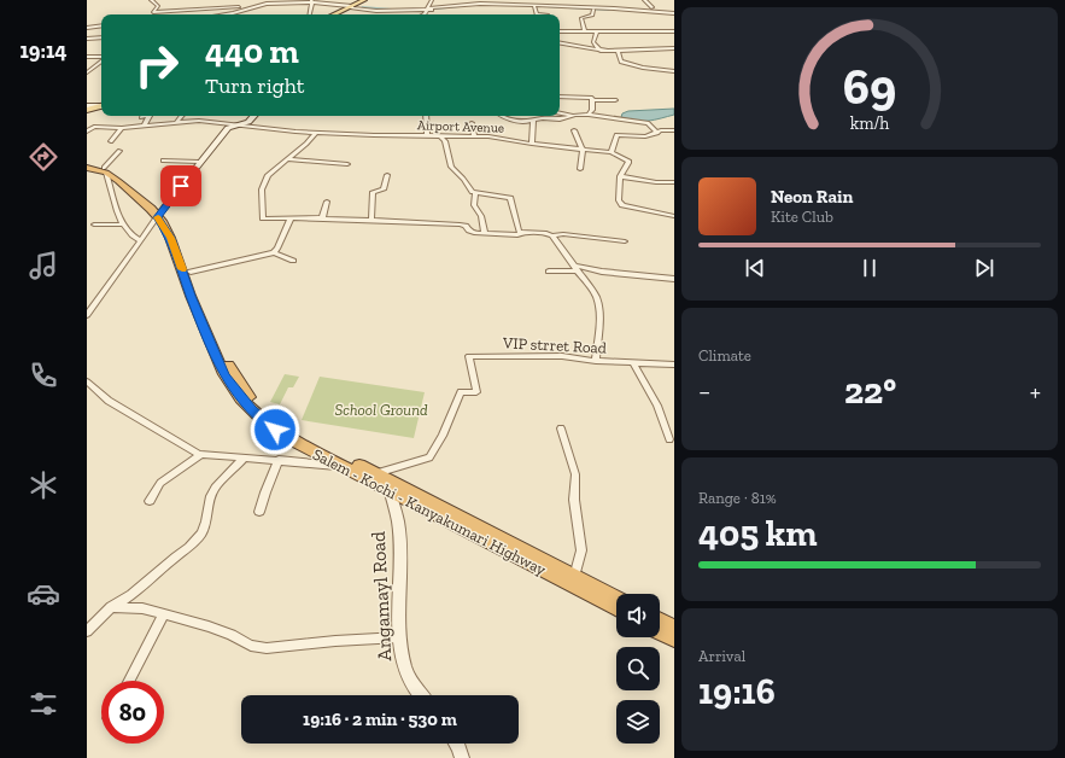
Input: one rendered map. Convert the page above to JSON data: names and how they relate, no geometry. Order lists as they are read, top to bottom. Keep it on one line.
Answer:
{"streets":{"highway":["Salem - Kochi - Kanyakumari Highway"],"street":["Airport Avenue","VIP strret Road","Angamayl Road"]},"crossings":[["VIP strret Road","Salem - Kochi - Kanyakumari Highway"],["Salem - Kochi - Kanyakumari Highway","Angamayl Road"]],"parks":["School Ground"],"page":{"tabs":"19:14","turn":["440 m","Turn right"],"song":["Neon Rain","Kite Club"],"tile":["Climate",["Range · 81%","405 km"],["Arrival","19:16"]],"heat":["−","22°","+"],"limit":"80","trip":"19:16 · 2 min · 530 m","gauge":["69","km/h"]}}
